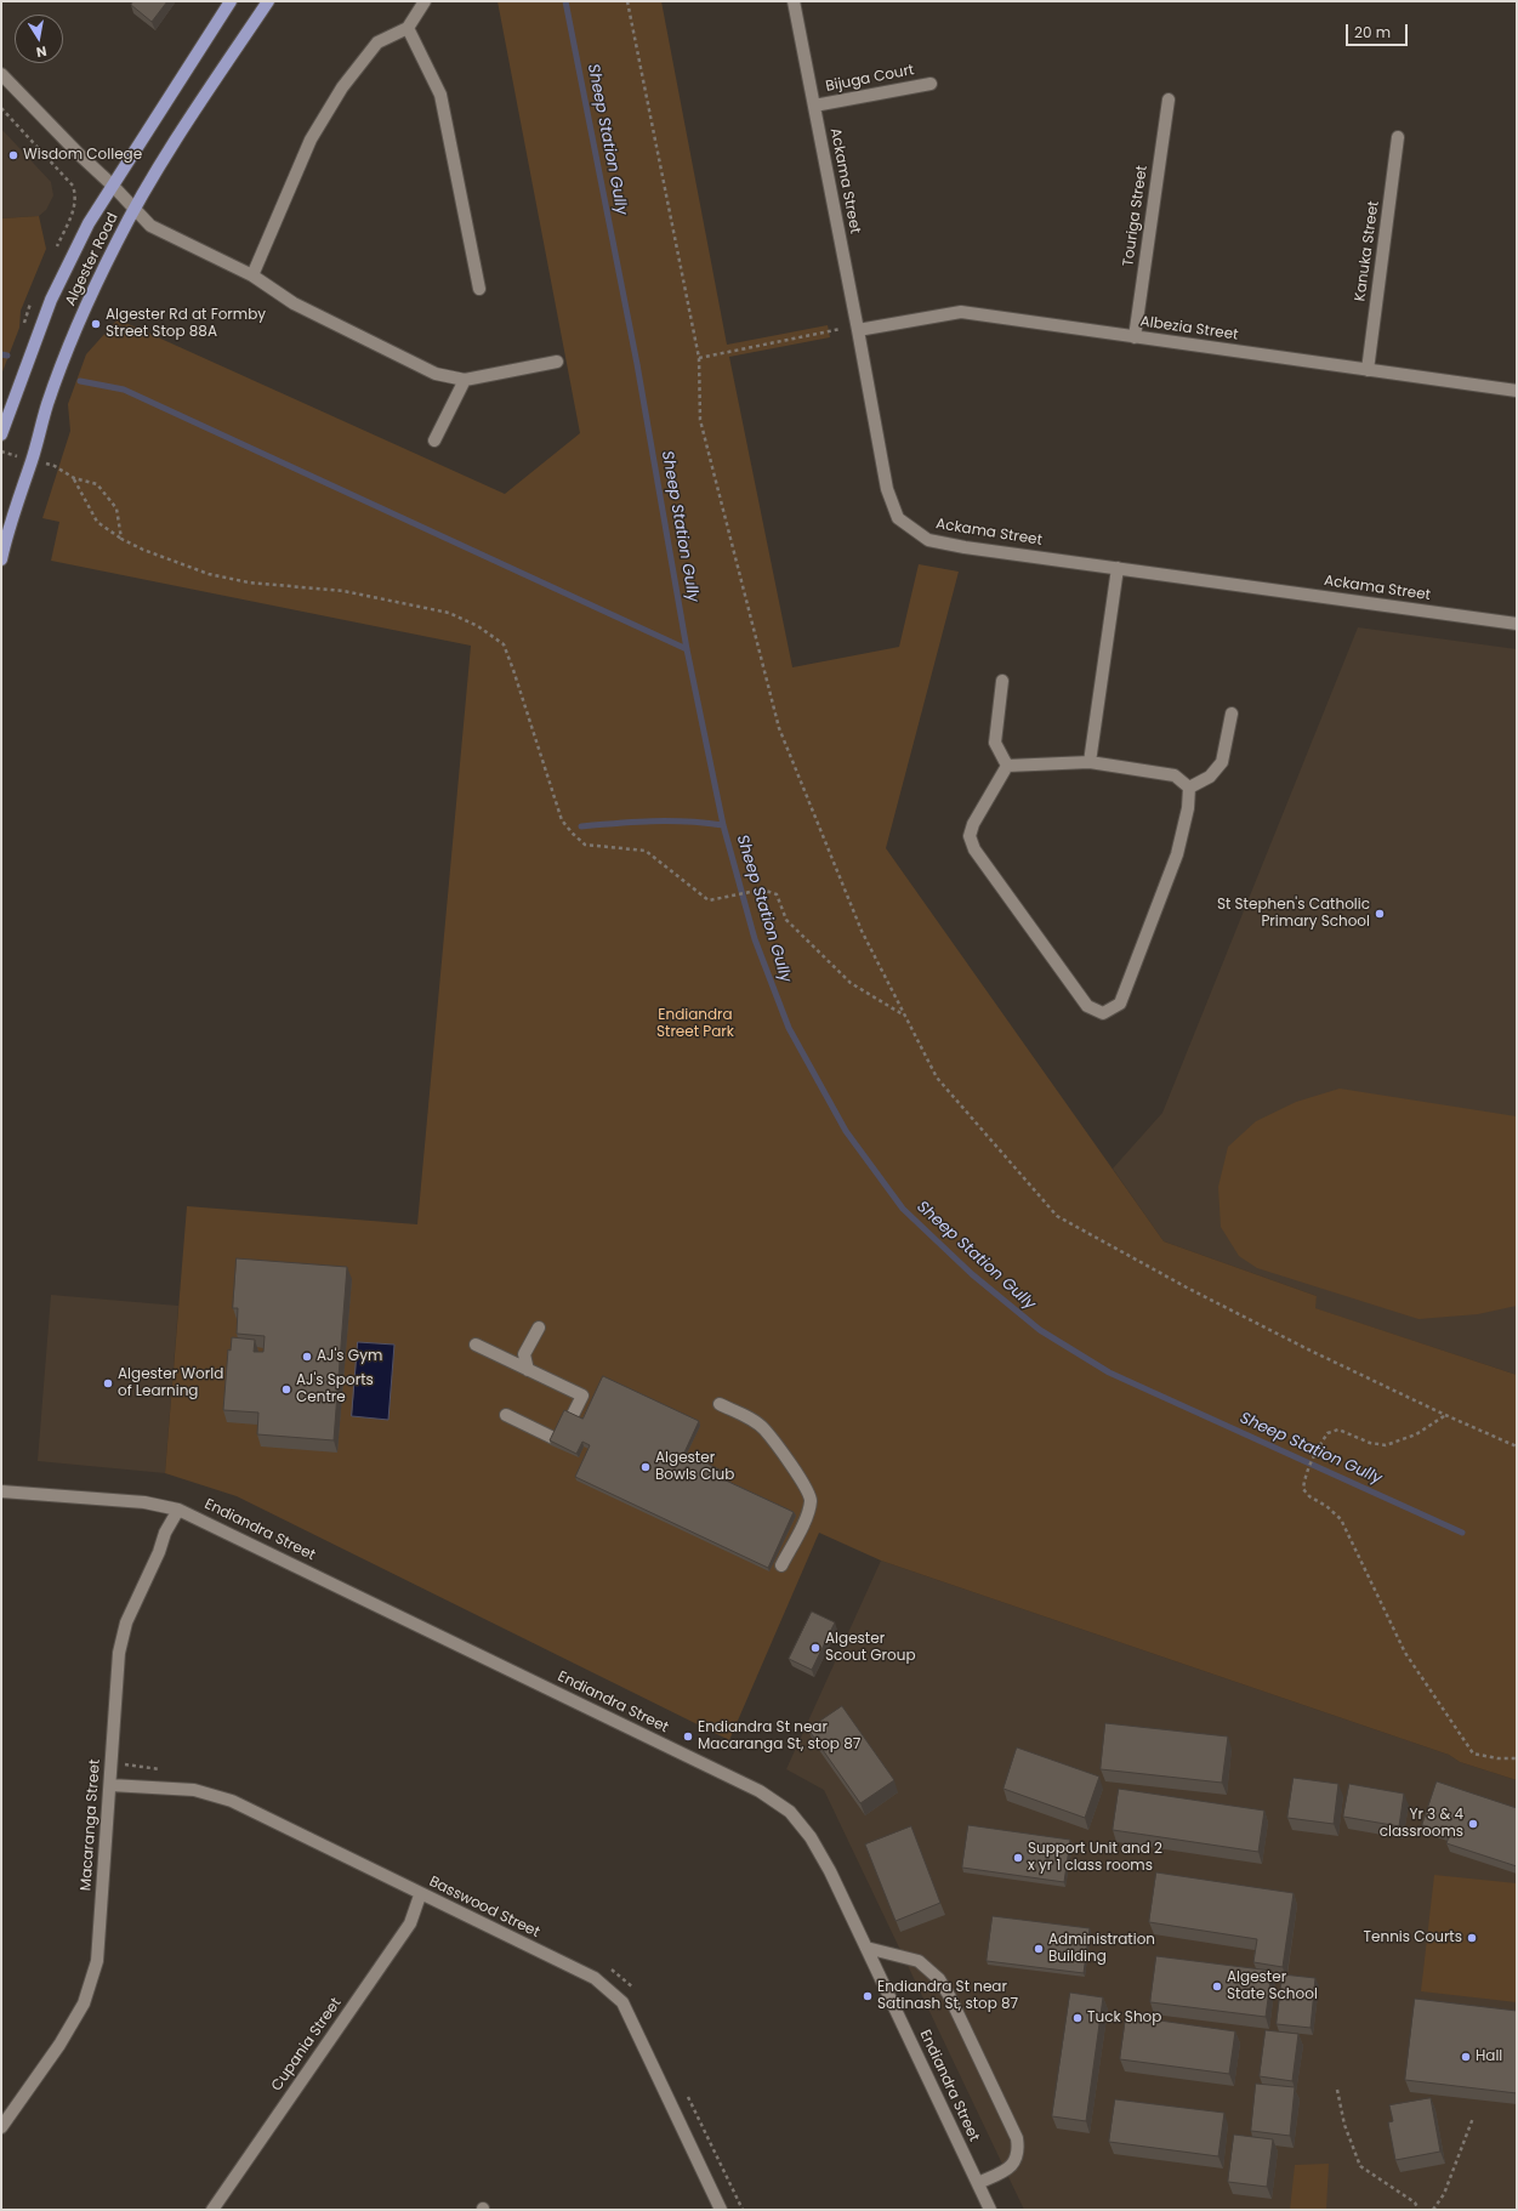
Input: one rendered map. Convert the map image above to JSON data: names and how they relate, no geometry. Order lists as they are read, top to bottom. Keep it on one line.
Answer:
{"streets":{"main road":["Algester Road"],"street":["Bijuga Court","Ackama Street","Touriga Street","Kanuka Street","Albezia Street","Endiandra Street","Macaranga Street","Basswood Street","Cupania Street"]},"crossings":[["Bijuga Court","Ackama Street"],["Ackama Street","Albezia Street"],["Touriga Street","Albezia Street"],["Kanuka Street","Albezia Street"],["Endiandra Street","Macaranga Street"],["Macaranga Street","Basswood Street"],["Basswood Street","Cupania Street"]],"water":["Sheep Station Gully"],"parks":["Endiandra Street Park"],"places":["Wisdom College","Algester Rd at Formby Street Stop 88A","St Stephen's Catholic Primary School","AJ's Gym","Algester World of Learning","AJ's Sports Centre","Algester Bowls Club","Algester Scout Group","Endiandra St near Macaranga St, stop 87","Yr 3 & 4 classrooms","Support Unit and 2 x yr 1 class rooms","Tennis Courts","Administration Building","Algester State School","Endiandra St near Satinash St, stop 87","Tuck Shop","Hall"],"scale_bar":"20 m","north":"bottom"}
